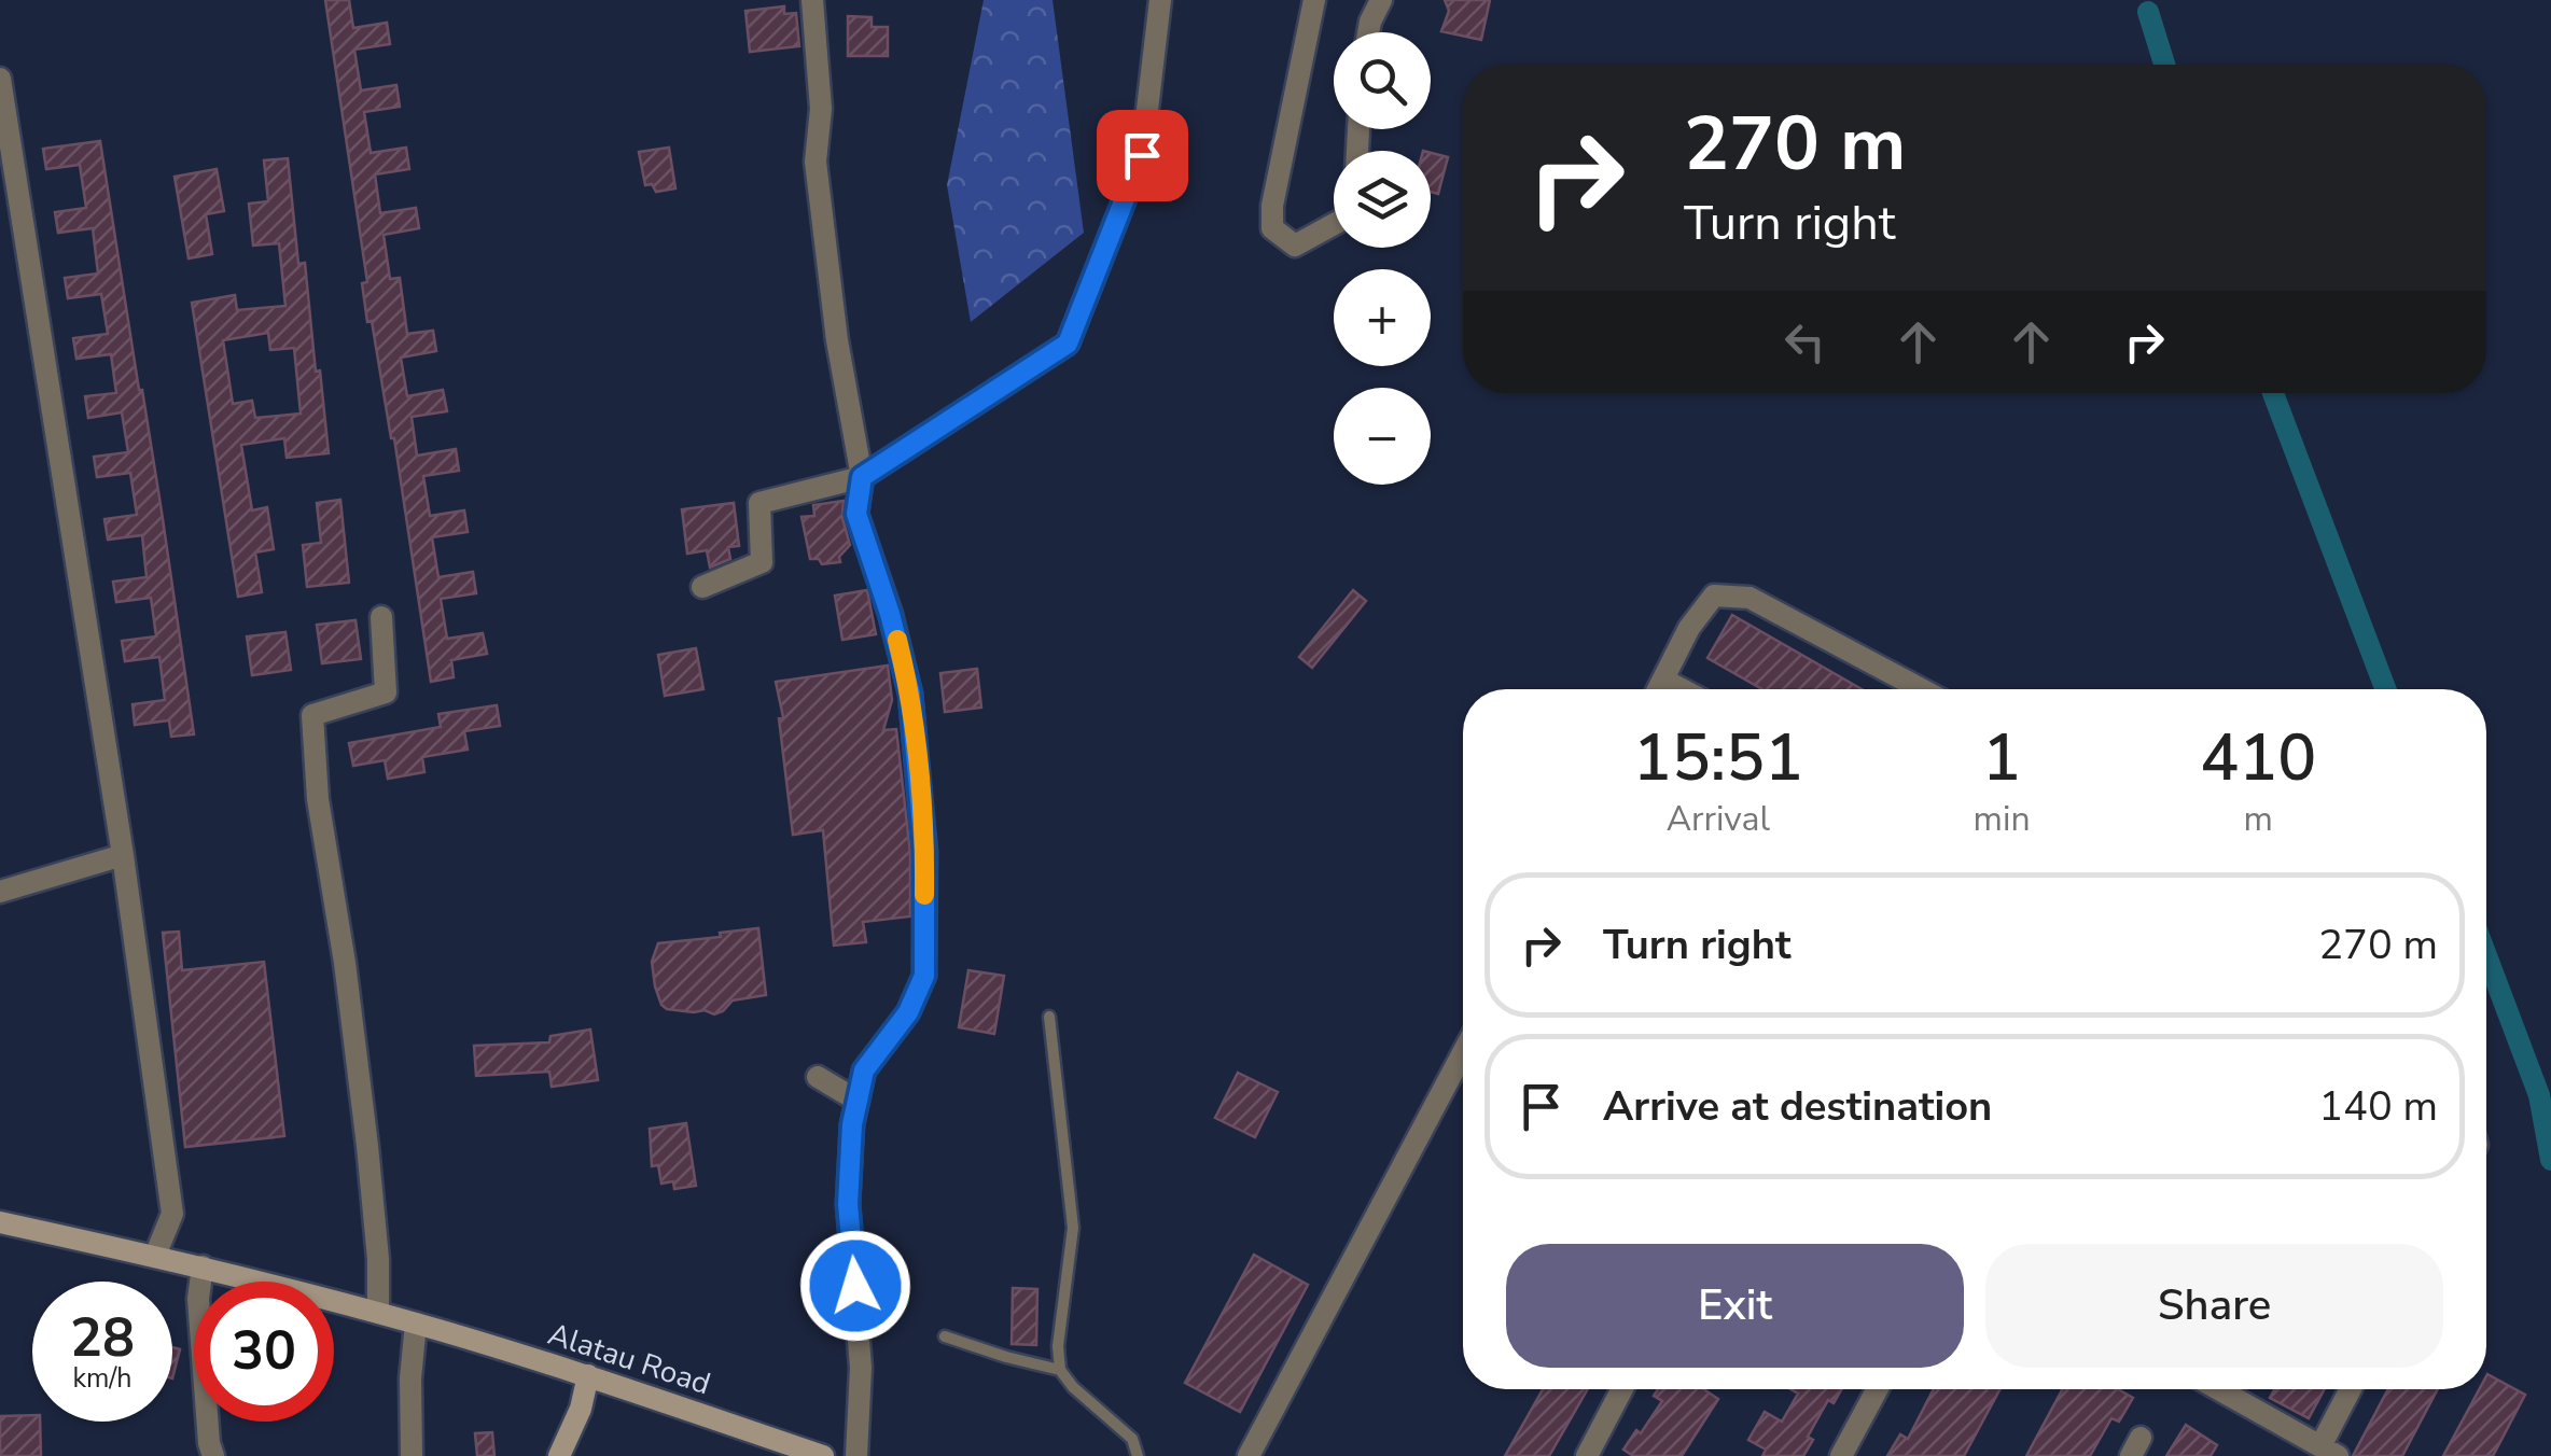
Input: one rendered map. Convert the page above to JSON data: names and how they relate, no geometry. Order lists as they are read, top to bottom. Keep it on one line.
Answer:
{"streets":{"main road":["Alatau Road"]},"page":{"map_buttons":["+","−"],"turn":["270 m","Turn right"],"eta":["15:51","Arrival","1","min","410","m"],"list":[{"name":"Turn right","value":"270 m"},{"name":"Arrive at destination","value":"140 m"}],"buttons":["Exit","Share"],"speed":"28 km/h","limit":"30"}}
